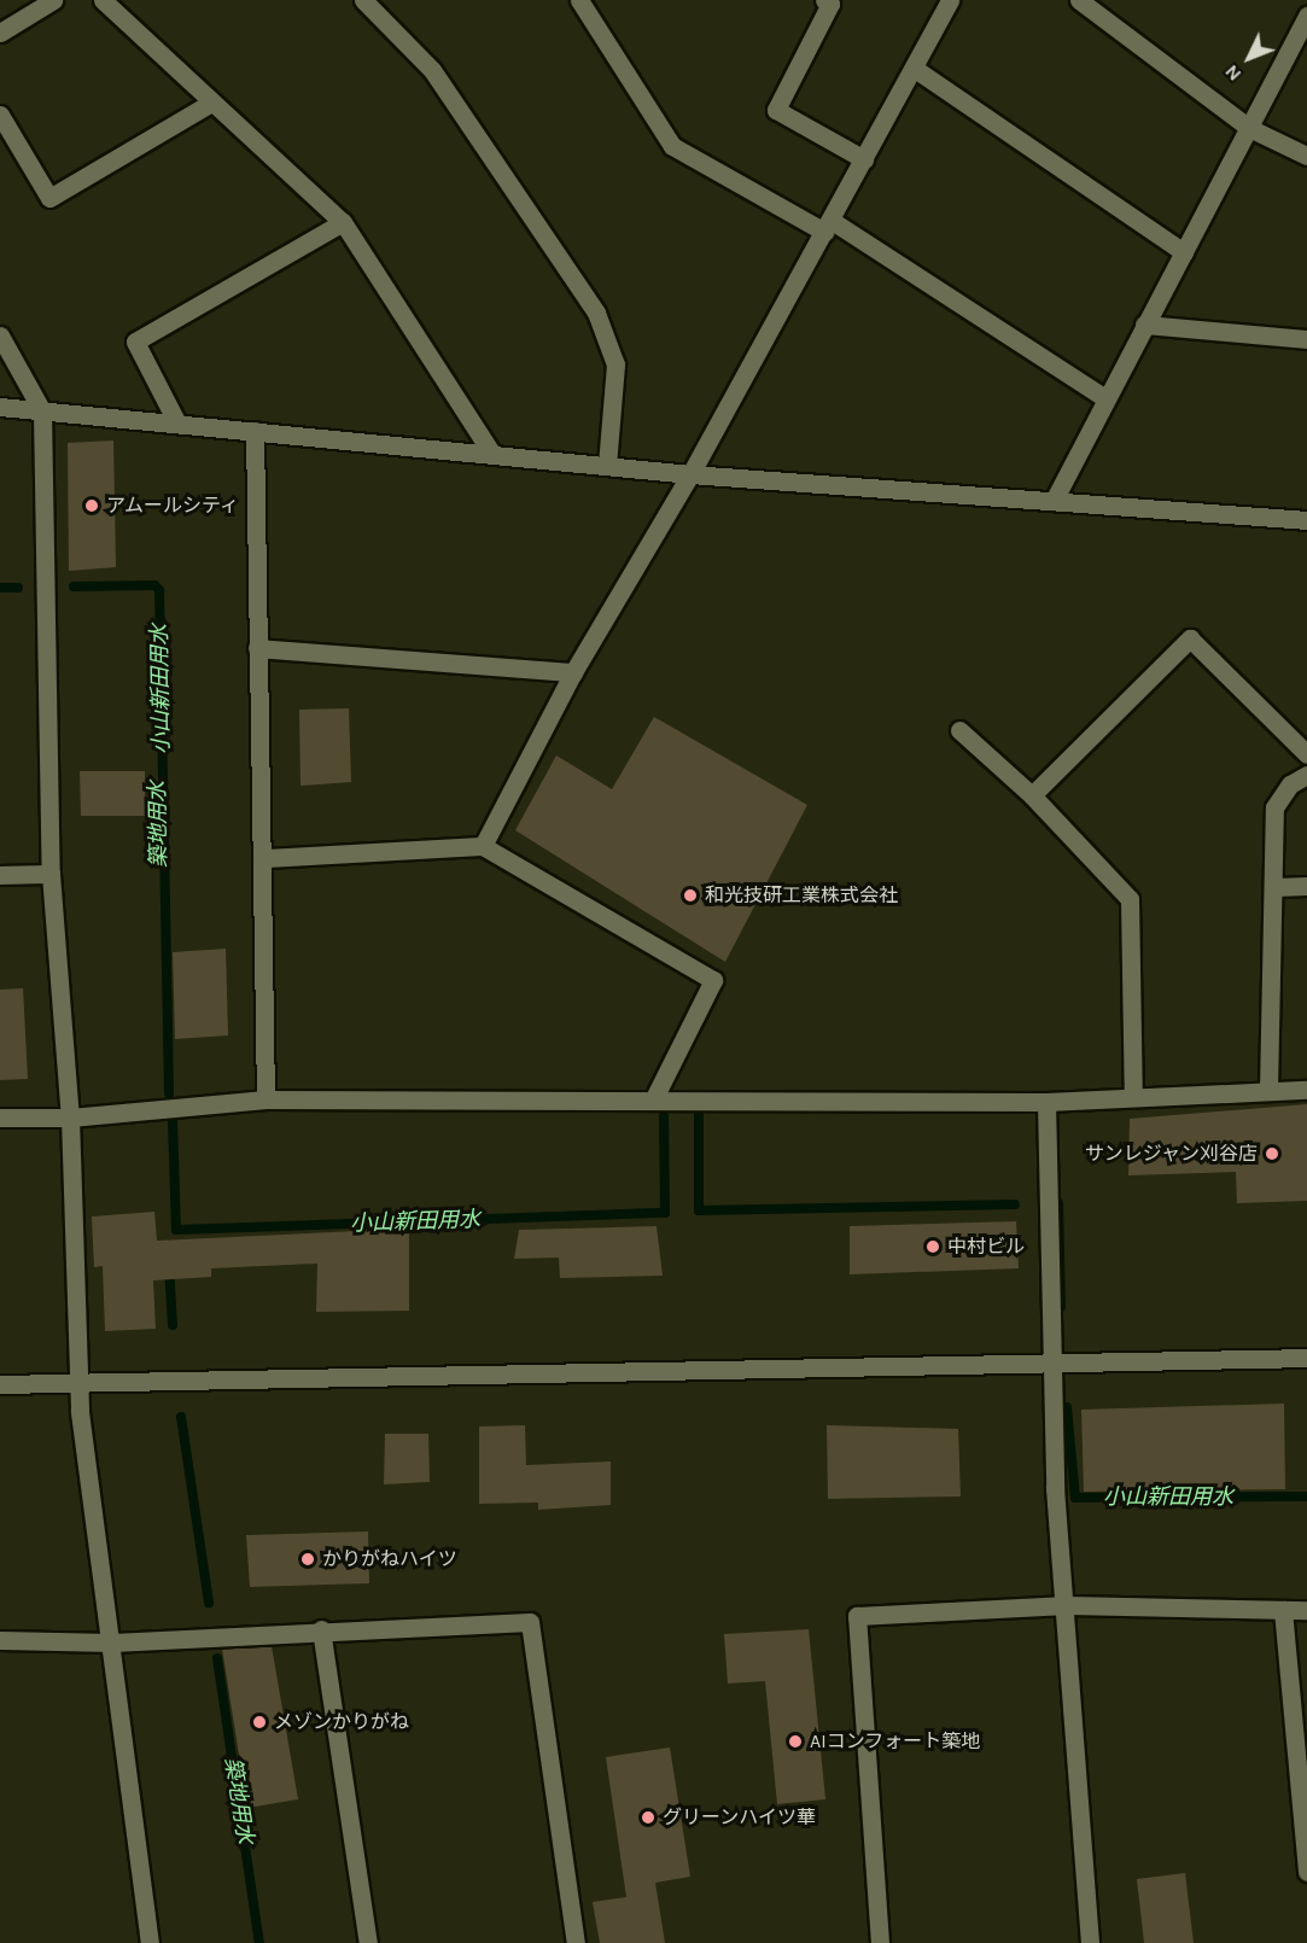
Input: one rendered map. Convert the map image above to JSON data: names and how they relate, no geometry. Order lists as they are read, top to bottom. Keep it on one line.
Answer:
{"water":["小山新田用水","築地用水"],"places":["アムールシティ","和光技研工業株式会社","サンレジャン刈谷店","中村ビル","かりがねハイツ","メゾンかりがね","AIコンフォート築地","グリーンハイツ華"],"north":"bottom left"}
